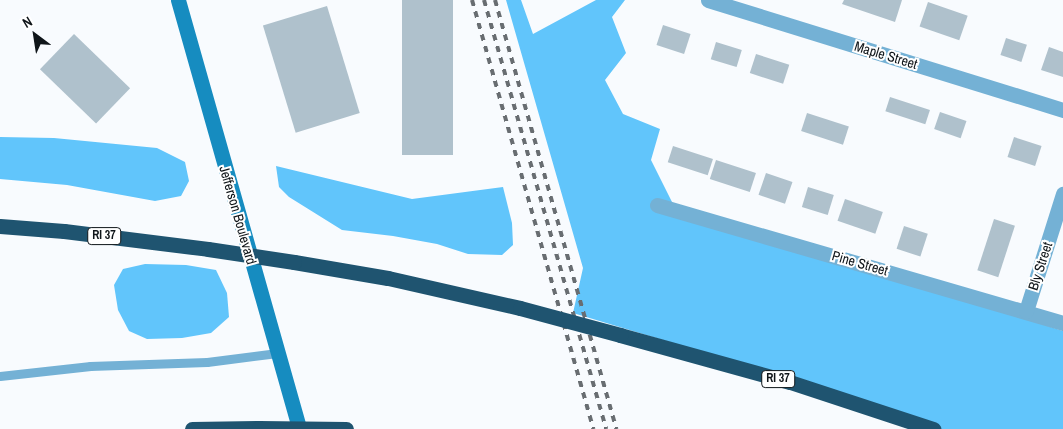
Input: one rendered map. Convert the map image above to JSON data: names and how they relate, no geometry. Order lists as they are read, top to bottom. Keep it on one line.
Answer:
{"streets":{"highway":["RI 37"],"main road":["Jefferson Boulevard"],"street":["Maple Street","Pine Street","Bly Street"]},"crossings":[["Pine Street","Bly Street"]],"north":"top left"}
